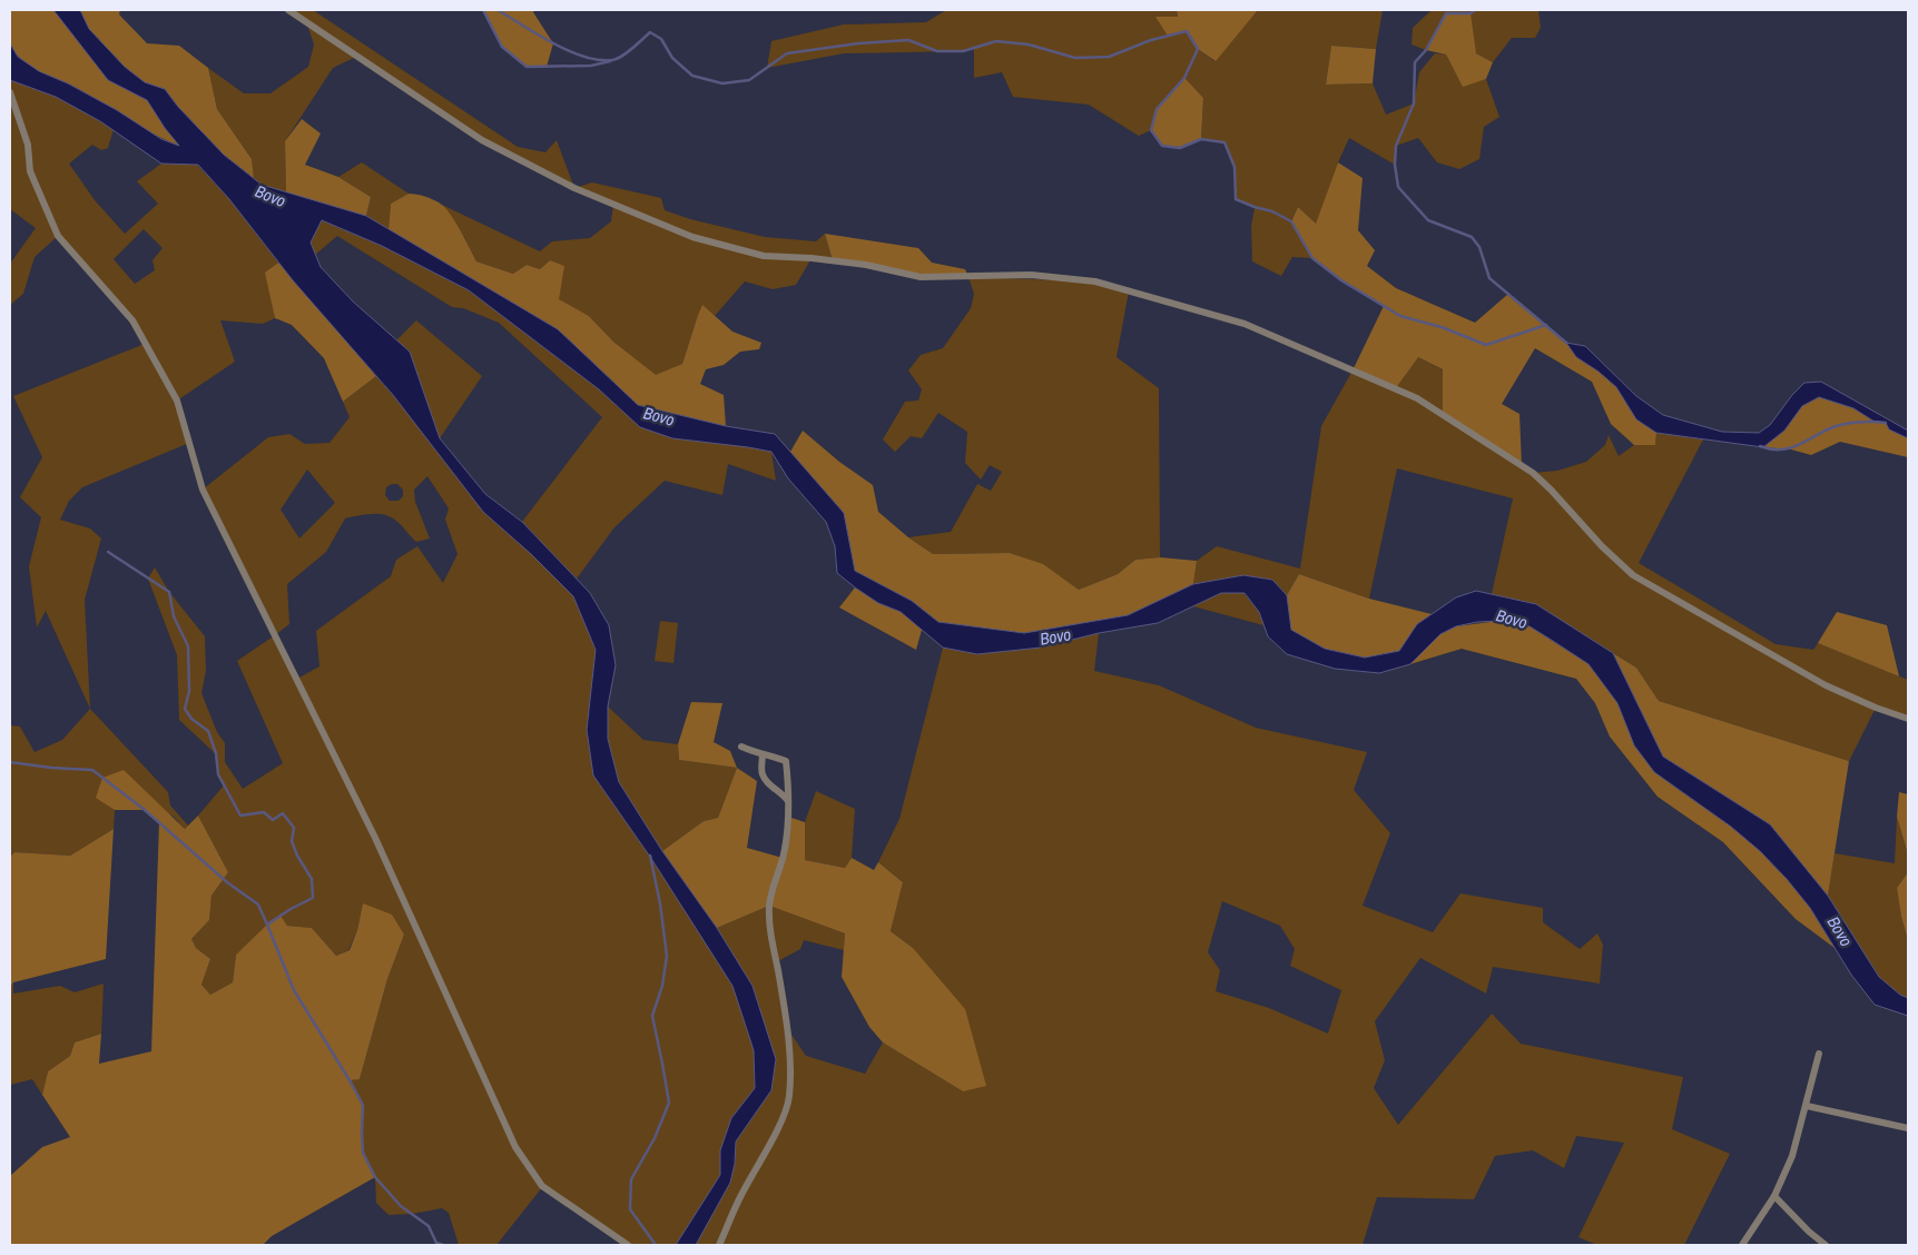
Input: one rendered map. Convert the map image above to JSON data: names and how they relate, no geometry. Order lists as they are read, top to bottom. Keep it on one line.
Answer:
{"water":["Bovo"]}
